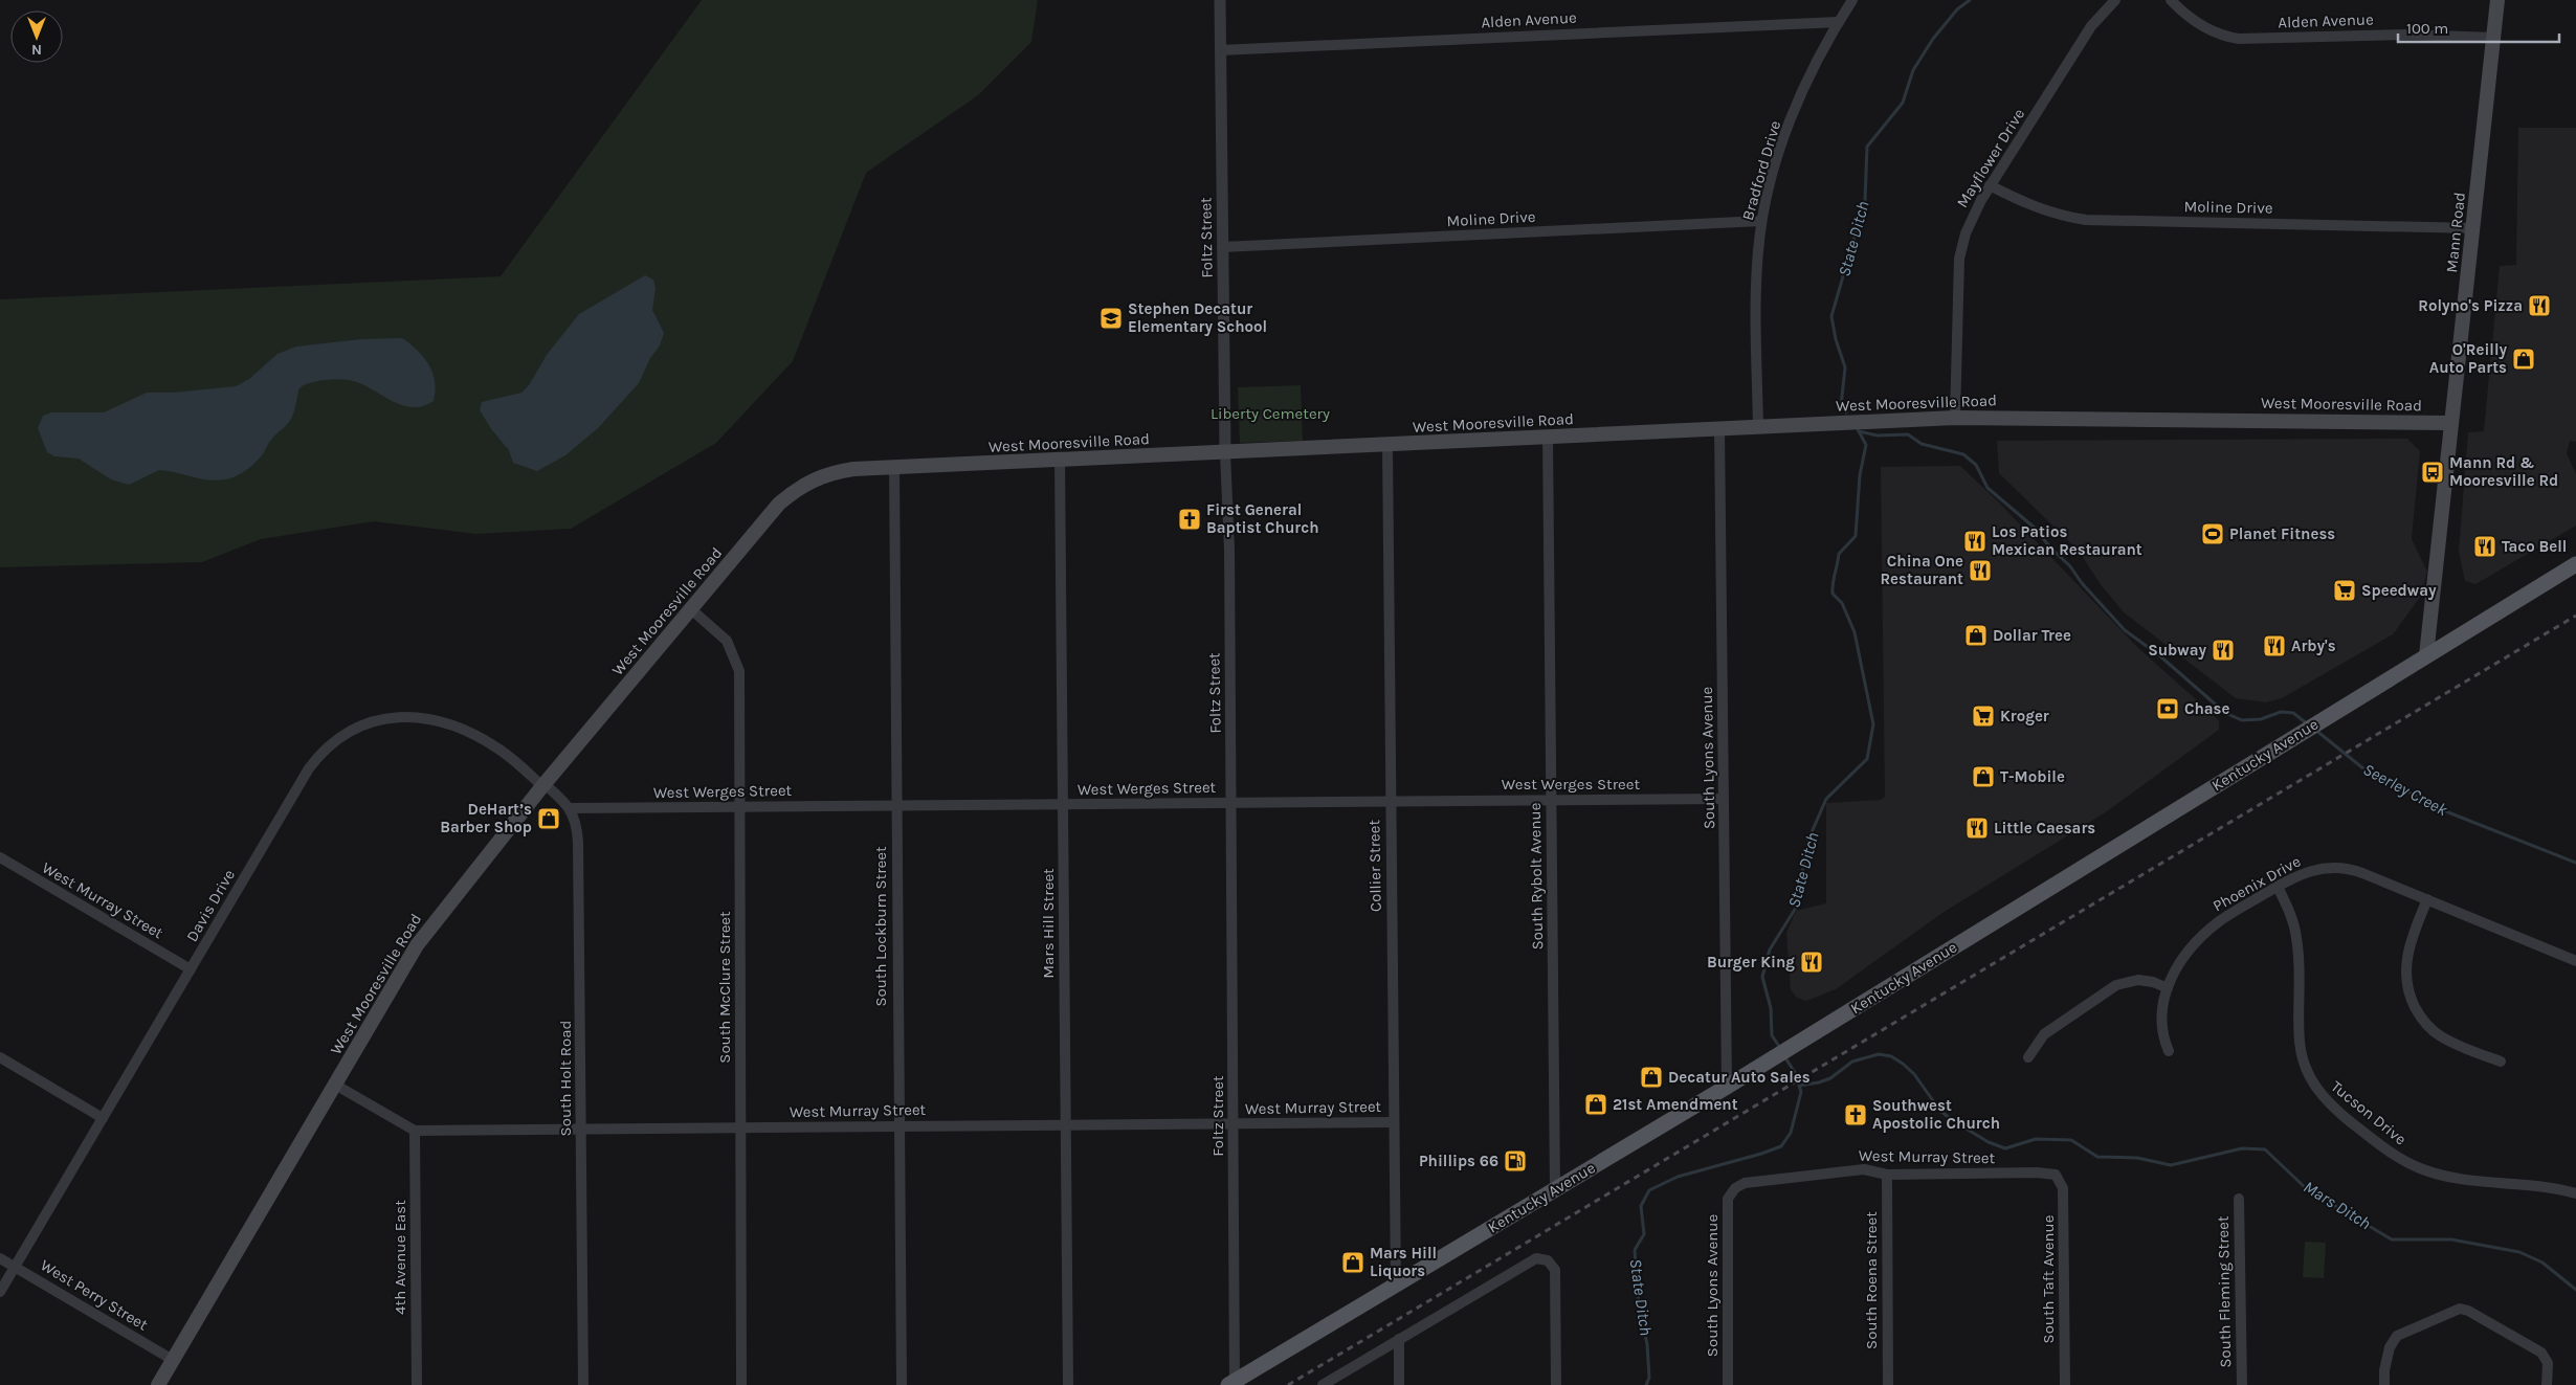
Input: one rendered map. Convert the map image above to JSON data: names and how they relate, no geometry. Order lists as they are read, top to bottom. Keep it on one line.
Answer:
{"streets":{"main road":["Mann Road","West Mooresville Road","Kentucky Avenue"],"street":["Alden Avenue","Mayflower Drive","Bradford Drive","Moline Drive","Foltz Street","South Lyons Avenue","West Werges Street","Collier Street","South Rybolt Avenue","Phoenix Drive","West Murray Street","Davis Drive","Mars Hill Street","South Lockburn Street","South McClure Street","South Holt Road","Tucson Drive","4th Avenue East","South Taft Avenue","South Roena Street","South Fleming Street","West Perry Street"]},"crossings":[["Alden Avenue","Bradford Drive"],["Alden Avenue","Mann Road"],["Alden Avenue","Foltz Street"],["Mayflower Drive","Moline Drive"],["Mayflower Drive","West Mooresville Road"],["Bradford Drive","Moline Drive"],["Bradford Drive","West Mooresville Road"],["Moline Drive","Mann Road"],["Moline Drive","Foltz Street"],["Mann Road","West Mooresville Road"],["Mann Road","Kentucky Avenue"],["Foltz Street","West Mooresville Road"],["Foltz Street","Kentucky Avenue"],["Foltz Street","West Werges Street"],["Foltz Street","West Murray Street"],["West Mooresville Road","South Lyons Avenue"],["West Mooresville Road","Collier Street"],["West Mooresville Road","South Rybolt Avenue"],["West Mooresville Road","Davis Drive"],["West Mooresville Road","Mars Hill Street"],["West Mooresville Road","South Lockburn Street"],["West Mooresville Road","South McClure Street"],["West Mooresville Road","South Holt Road"],["West Mooresville Road","West Perry Street"],["Kentucky Avenue","South Lyons Avenue"],["Kentucky Avenue","Collier Street"],["Kentucky Avenue","South Rybolt Avenue"],["South Lyons Avenue","West Werges Street"],["South Lyons Avenue","West Murray Street"],["West Werges Street","Collier Street"],["West Werges Street","South Rybolt Avenue"],["West Werges Street","Mars Hill Street"],["West Werges Street","South Lockburn Street"],["West Werges Street","South McClure Street"],["West Werges Street","South Holt Road"],["Collier Street","West Murray Street"],["Phoenix Drive","Tucson Drive"],["West Murray Street","Davis Drive"],["West Murray Street","Mars Hill Street"],["West Murray Street","South Lockburn Street"],["West Murray Street","South McClure Street"],["West Murray Street","South Holt Road"],["West Murray Street","4th Avenue East"],["West Murray Street","South Taft Avenue"],["West Murray Street","South Roena Street"],["Davis Drive","South Holt Road"],["Davis Drive","West Perry Street"]],"water":["State Ditch","Seerley Creek","Mars Ditch"],"parks":["Liberty Cemetery"],"places":{"restaurant":["Rolyno's Pizza","Los Patios Mexican Restaurant","Taco Bell","China One Restaurant","Arby's","Subway","Little Caesars","Burger King"],"school or university":["Stephen Decatur Elementary School"],"shop":["O'Reilly Auto Parts","Dollar Tree","T-Mobile","DeHart’s Barber Shop","Decatur Auto Sales","21st Amendment","Mars Hill Liquors"],"bus stop":["Mann Rd & Mooresville Rd"],"church":["First General Baptist Church","Southwest Apostolic Church"],"sports":["Planet Fitness"],"supermarket":["Speedway","Kroger"],"bank":["Chase"],"fuel station":["Phillips 66"]},"scale_bar":"100 m","north":"bottom"}
